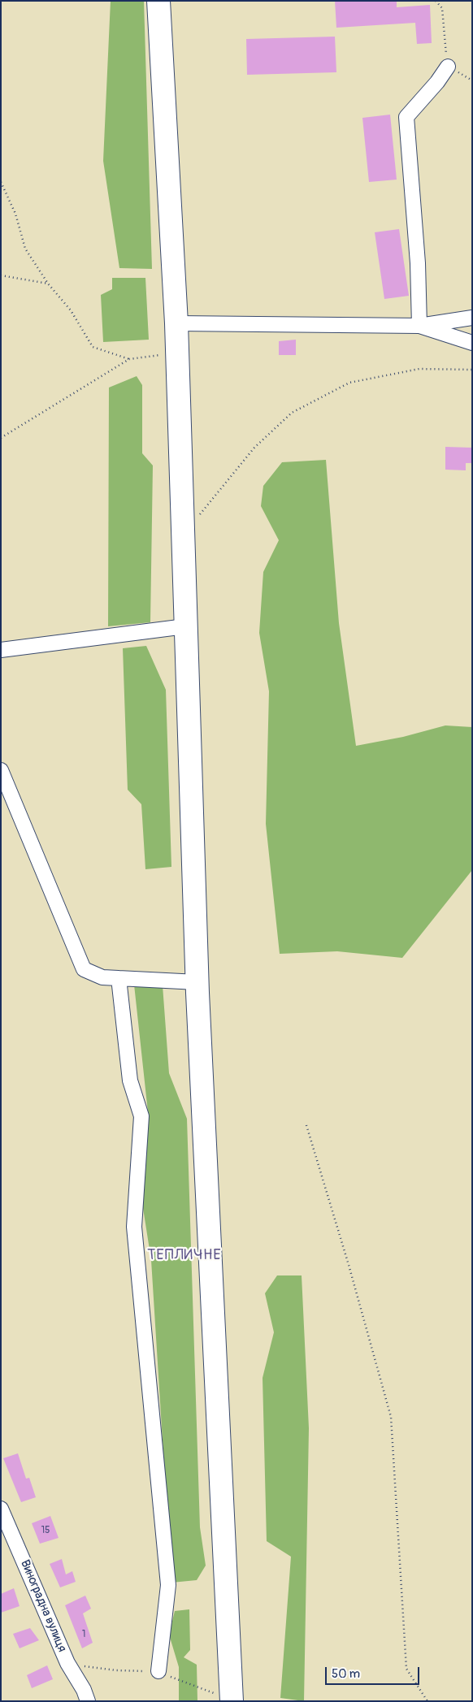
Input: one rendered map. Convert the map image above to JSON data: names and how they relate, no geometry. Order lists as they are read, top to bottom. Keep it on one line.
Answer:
{"streets":{"street":["Виноградна вулиця"]},"districts":["ТЕПЛИЧНЕ"],"house_numbers":["15","1"],"scale_bar":"50 m"}
